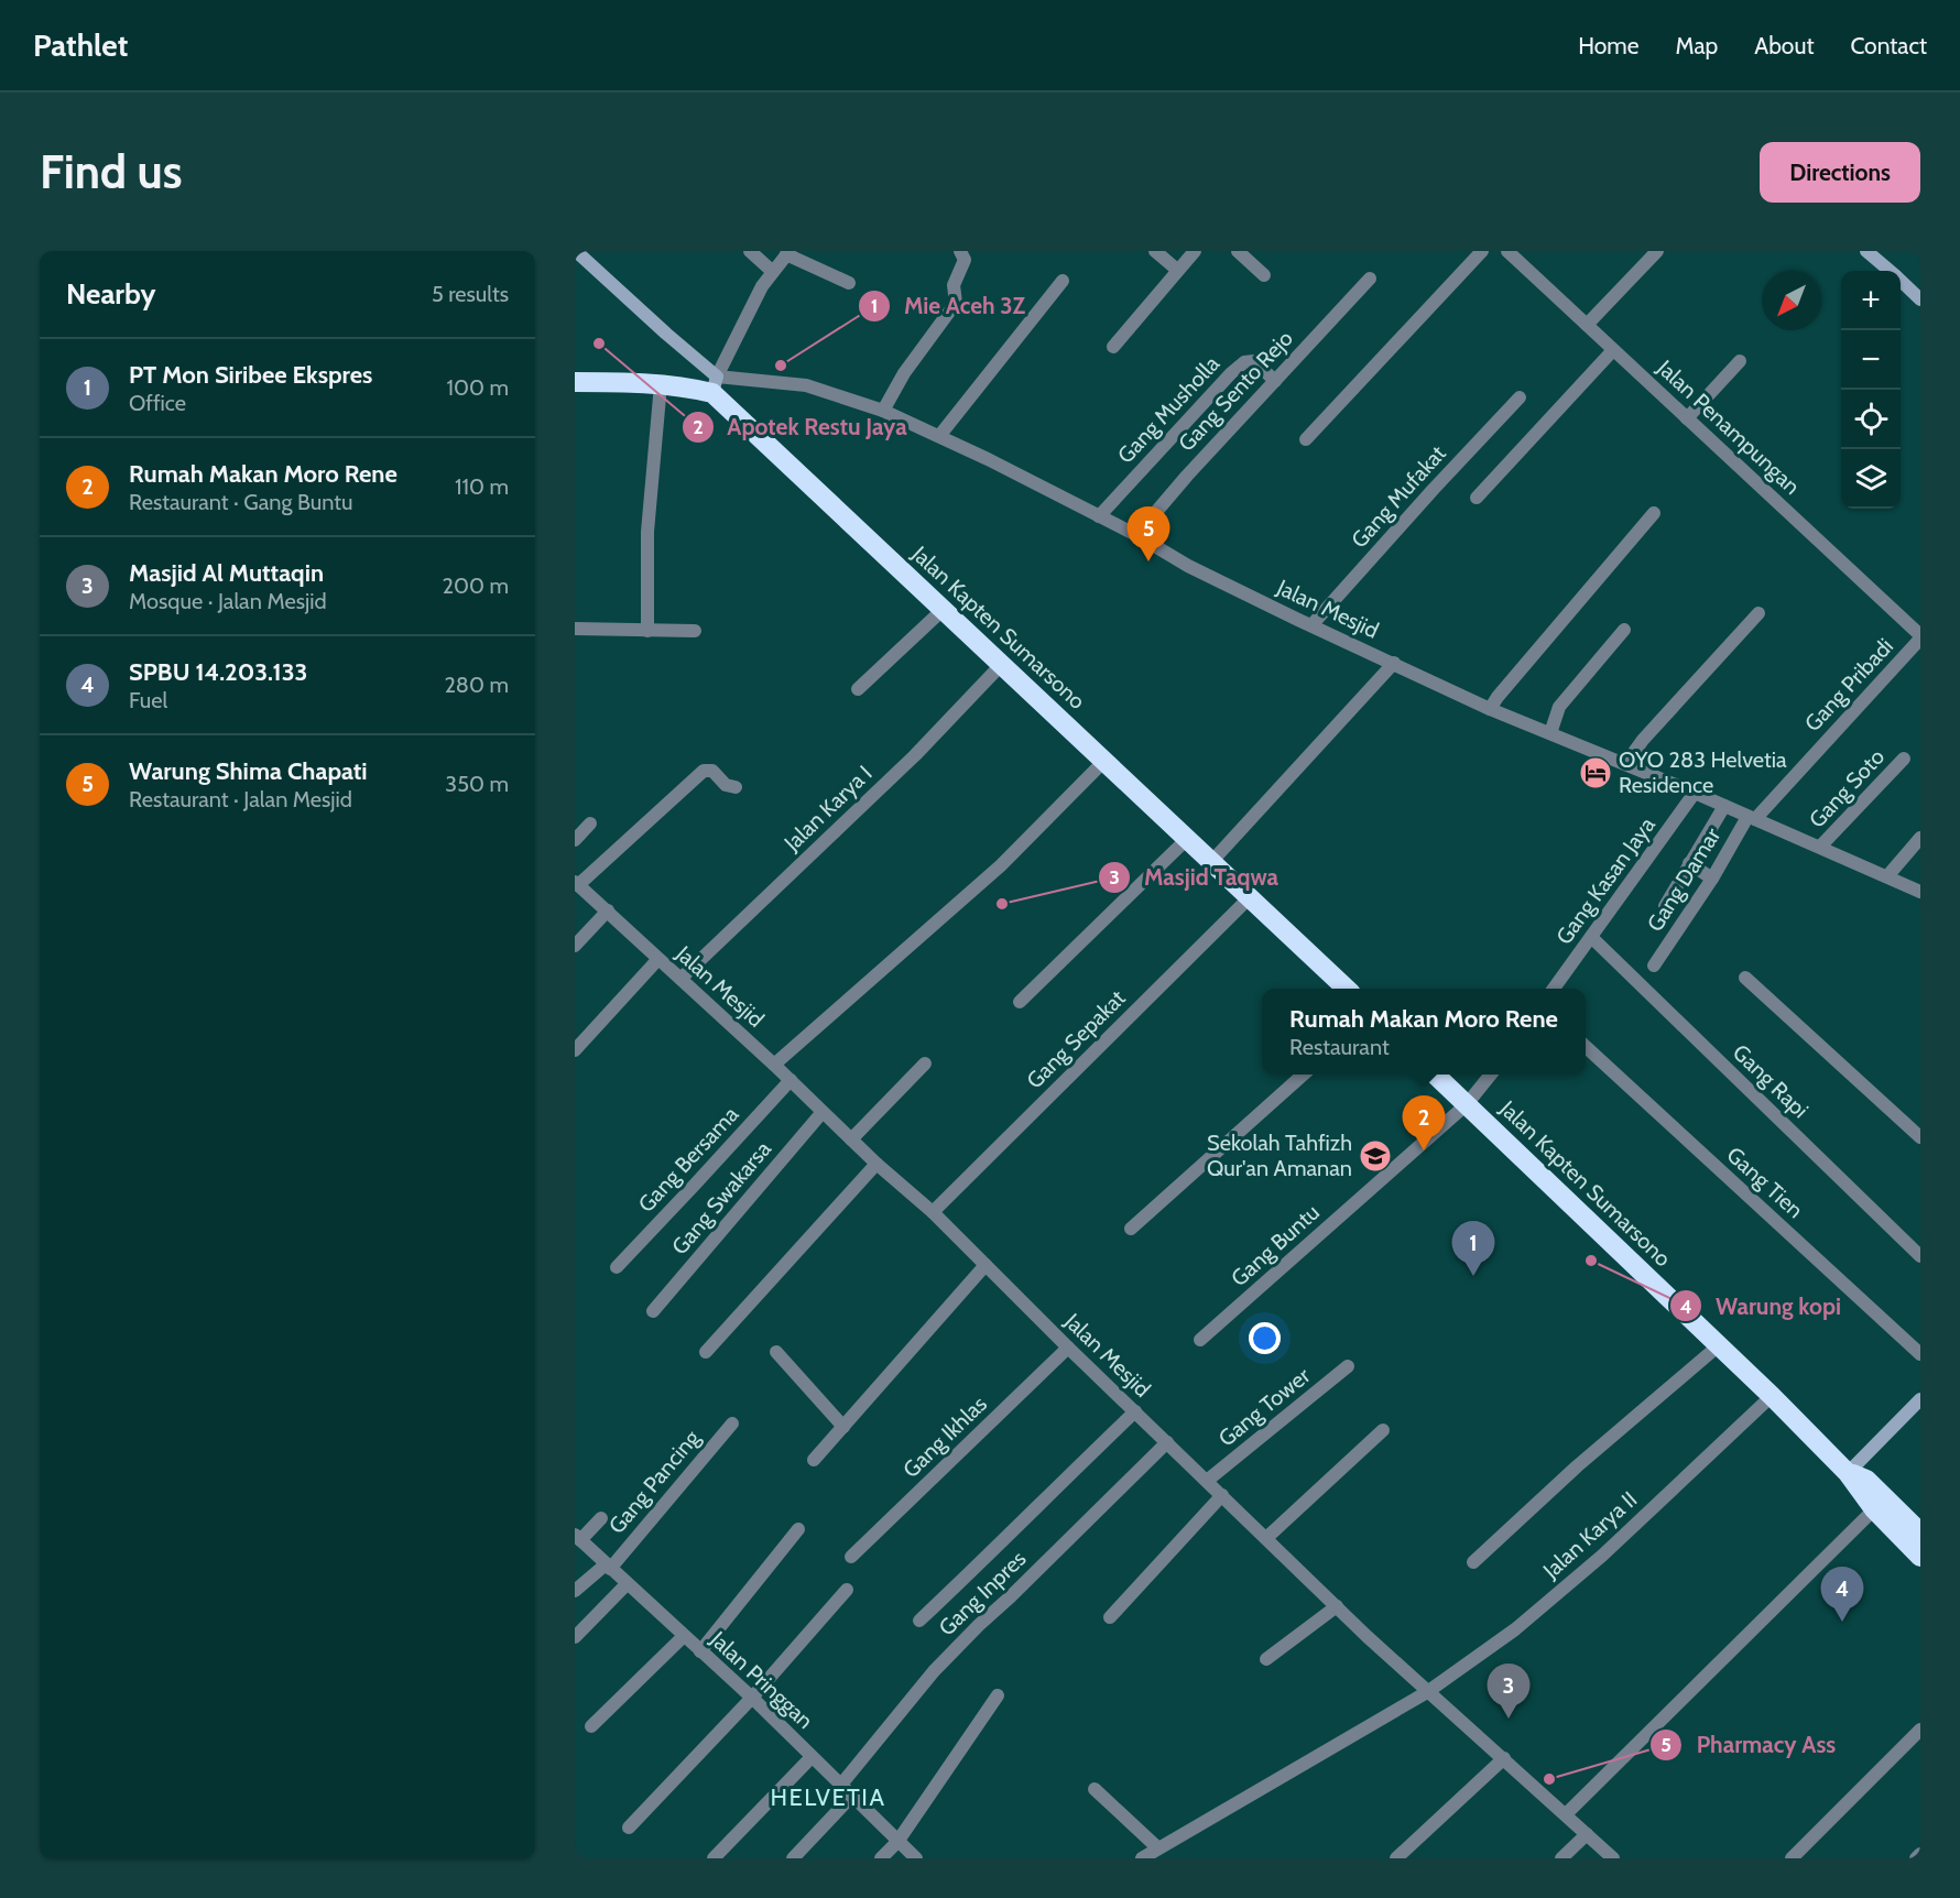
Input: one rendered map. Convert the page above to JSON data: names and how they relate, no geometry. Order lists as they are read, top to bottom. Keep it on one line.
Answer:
{"streets":{"highway":["Jalan Kapten Sumarsono"],"street":["Gang Sento Rejo","Gang Musholla","Jalan Penampungan","Gang Mufakat","Jalan Mesjid","Gang Pribadi","Gang Soto","Jalan Karya I","Gang Damar","Gang Kasan Jaya","Gang Sepakat","Gang Rapi","Gang Bersama","Gang Tien","Gang Swakarsa","Gang Buntu","Gang Tower","Gang Ikhlas","Gang Pancing","Jalan Karya II","Gang Inpres","Jalan Pringgan"]},"crossings":[["Gang Sento Rejo","Gang Musholla"],["Gang Sento Rejo","Jalan Mesjid"],["Gang Musholla","Jalan Mesjid"],["Jalan Penampungan","Gang Pribadi"],["Gang Mufakat","Jalan Mesjid"],["Jalan Mesjid","Jalan Kapten Sumarsono"],["Jalan Mesjid","Gang Pribadi"],["Jalan Mesjid","Gang Soto"],["Jalan Mesjid","Jalan Karya I"],["Jalan Mesjid","Gang Damar"],["Jalan Mesjid","Gang Kasan Jaya"],["Jalan Mesjid","Gang Sepakat"],["Jalan Mesjid","Gang Bersama"],["Jalan Mesjid","Gang Swakarsa"],["Jalan Mesjid","Gang Tower"],["Jalan Mesjid","Gang Ikhlas"],["Jalan Mesjid","Jalan Karya II"],["Jalan Mesjid","Gang Inpres"],["Jalan Kapten Sumarsono","Jalan Karya I"],["Jalan Kapten Sumarsono","Gang Sepakat"],["Jalan Kapten Sumarsono","Gang Buntu"],["Jalan Kapten Sumarsono","Jalan Karya II"],["Gang Pribadi","Gang Damar"],["Gang Kasan Jaya","Gang Rapi"],["Gang Pancing","Jalan Pringgan"],["Gang Inpres","Jalan Pringgan"]],"districts":["HELVETIA"],"places":{"other":["Apotek Restu Jaya","Mie Aceh 3Z","Masjid Taqwa","Warung kopi","Pharmacy Ass"],"hotel":["OYO 283 Helvetia Residence"],"school or university":["Sekolah Tahfizh Qur'an Amanan"]},"north":"bottom left","page":{"header":"Pathlet","nav":["Home","Map","About","Contact"],"buttons":"Directions","title":"Find us","heading":["Nearby","5 results"],"map_buttons":["+","−"],"list":[{"mark":"1","name":"PT Mon Siribee Ekspres","note":"Office","value":"100 m"},{"mark":"2","name":"Rumah Makan Moro Rene","note":"Restaurant · Gang Buntu","value":"110 m"},{"mark":"3","name":"Masjid Al Muttaqin","note":"Mosque · Jalan Mesjid","value":"200 m"},{"mark":"4","name":"SPBU 14.203.133","note":"Fuel","value":"280 m"},{"mark":"5","name":"Warung Shima Chapati","note":"Restaurant · Jalan Mesjid","value":"350 m"}],"pins":["5","2","1","4","3"],"popup":["Rumah Makan Moro Rene","Restaurant"]}}
